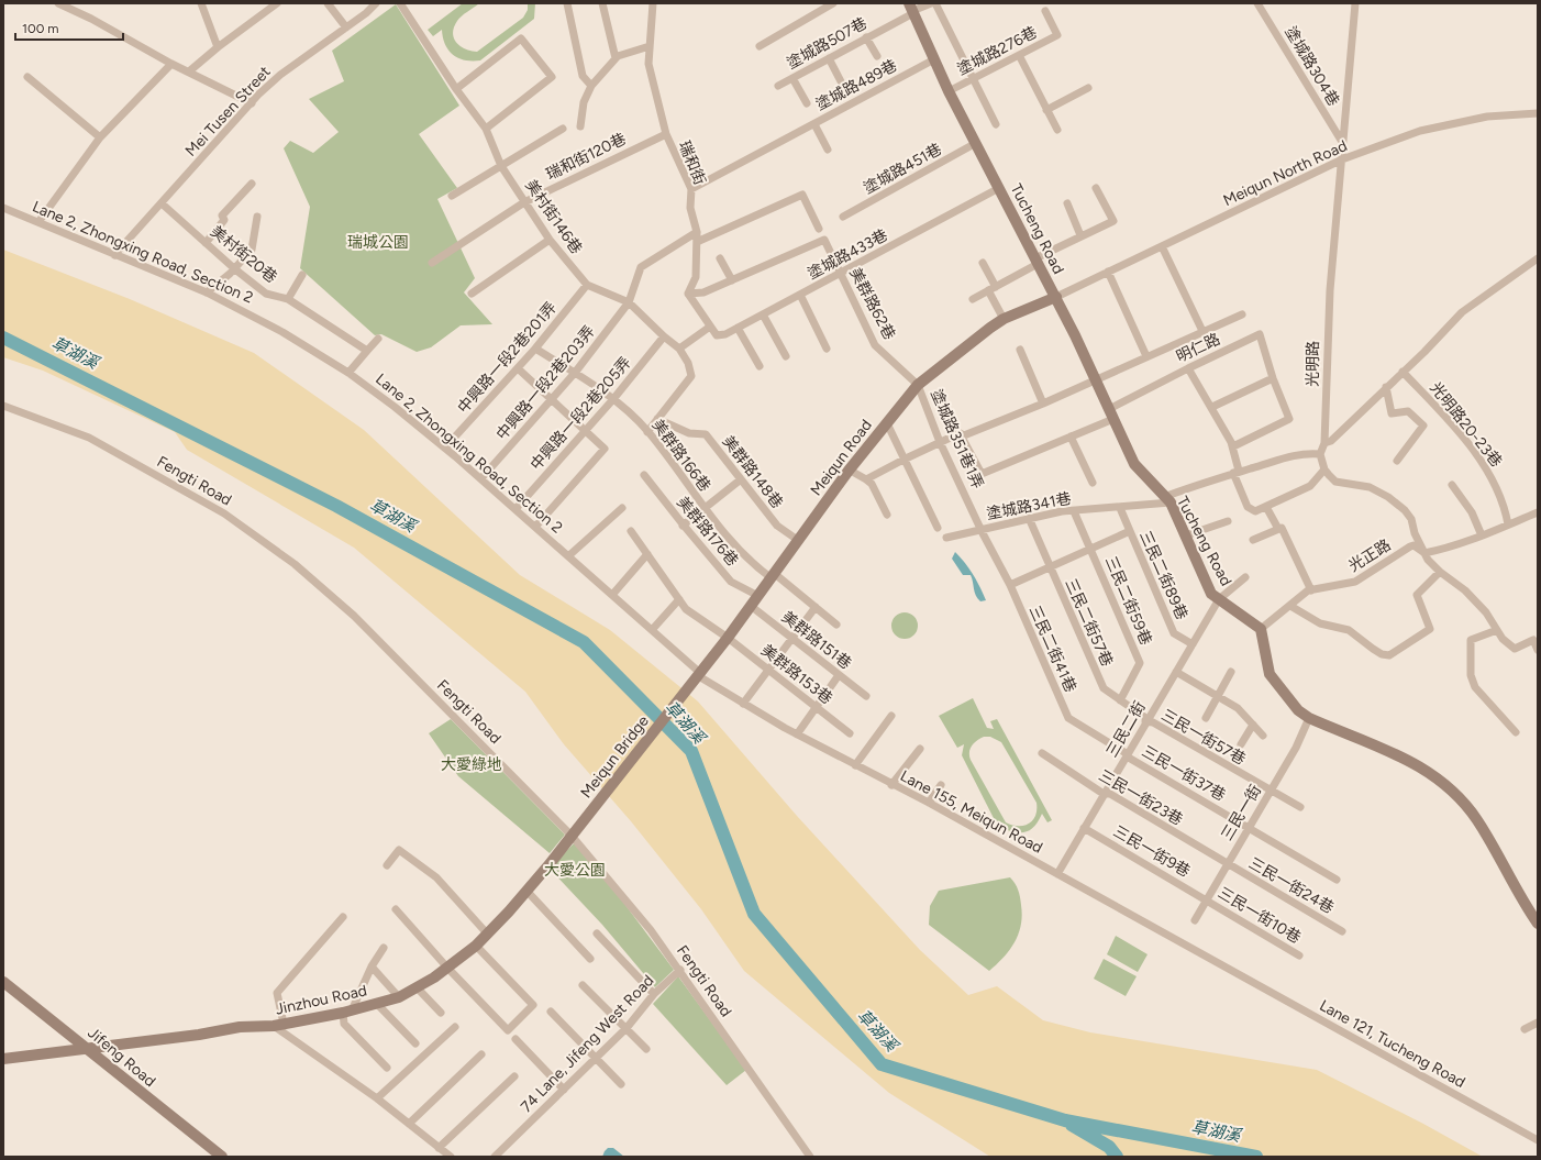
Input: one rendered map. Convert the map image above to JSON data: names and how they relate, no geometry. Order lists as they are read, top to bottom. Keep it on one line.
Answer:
{"streets":{"street":["塗城路507巷","塗城路276巷","塗城路304巷","塗城路489巷","Mei Tusen Street","瑞和街120巷","瑞和街","塗城路451巷","Meiqun North Road","美村街146巷","Tucheng Road","Lane 2, Zhongxing Road, Section 2","美村街20巷","塗城路433巷","美群路62巷","明仁路","中興路一段2巷201弄","光明路","中興路一段2巷203弄","中興路一段2巷205弄","光明路20-23巷","塗城路351巷1弄","美群路166巷","Meiqun Road","美群路148巷","Fengti Road","塗城路341巷","美群路176巷","光正路","三民二街89巷","三民二街59巷","三民二街57巷","美群路151巷","三民二街41巷","美群路153巷","三民二街","三民一街57巷","Meiqun Bridge","三民一街37巷","三民一街23巷","Lane 155, Meiqun Road","三民一街","三民一街9巷","三民一街24巷","三民一街10巷","Jinzhou Road","74 Lane, Jifeng West Road","Lane 121, Tucheng Road","Jifeng Road"]},"crossings":[["塗城路507巷","Tucheng Road"],["塗城路276巷","Tucheng Road"],["塗城路304巷","光明路"],["塗城路489巷","瑞和街"],["塗城路489巷","Tucheng Road"],["Mei Tusen Street","Lane 2, Zhongxing Road, Section 2"],["Mei Tusen Street","美村街20巷"],["瑞和街120巷","瑞和街"],["瑞和街120巷","美村街146巷"],["瑞和街","美群路62巷"],["瑞和街","中興路一段2巷203弄"],["塗城路451巷","Tucheng Road"],["Meiqun North Road","Tucheng Road"],["Meiqun North Road","光明路"],["Meiqun North Road","Meiqun Road"],["美村街146巷","中興路一段2巷201弄"],["美村街146巷","中興路一段2巷203弄"],["美村街146巷","中興路一段2巷205弄"],["美村街146巷","美群路166巷"],["美村街146巷","美群路148巷"],["Tucheng Road","塗城路433巷"],["Tucheng Road","明仁路"],["Tucheng Road","Meiqun Road"],["Tucheng Road","塗城路341巷"],["Tucheng Road","光正路"],["Tucheng Road","三民二街"],["Lane 2, Zhongxing Road, Section 2","中興路一段2巷201弄"],["Lane 2, Zhongxing Road, Section 2","中興路一段2巷203弄"],["Lane 2, Zhongxing Road, Section 2","中興路一段2巷205弄"],["Lane 2, Zhongxing Road, Section 2","Meiqun Road"],["Lane 2, Zhongxing Road, Section 2","Lane 155, Meiqun Road"],["塗城路433巷","美群路62巷"],["美群路62巷","塗城路351巷1弄"],["美群路62巷","Meiqun Road"],["中興路一段2巷201弄","美群路166巷"],["中興路一段2巷203弄","美群路166巷"],["中興路一段2巷205弄","美群路166巷"],["塗城路351巷1弄","Meiqun Road"],["塗城路351巷1弄","塗城路341巷"],["塗城路351巷1弄","三民二街41巷"],["美群路166巷","Meiqun Road"],["Meiqun Road","美群路148巷"],["Meiqun Road","美群路176巷"],["Meiqun Road","美群路151巷"],["Meiqun Road","美群路153巷"],["Meiqun Road","Meiqun Bridge"],["Meiqun Road","Lane 155, Meiqun Road"],["Fengti Road","Meiqun Bridge"],["Fengti Road","Jinzhou Road"],["Fengti Road","74 Lane, Jifeng West Road"],["塗城路341巷","三民二街89巷"],["塗城路341巷","三民二街59巷"],["塗城路341巷","三民二街57巷"],["塗城路341巷","三民二街41巷"],["三民二街89巷","三民二街"],["三民二街59巷","三民二街57巷"],["三民二街57巷","三民二街"],["三民二街57巷","三民一街57巷"],["三民二街41巷","三民二街"],["三民二街41巷","三民一街37巷"],["三民二街","三民一街57巷"],["三民二街","三民一街37巷"],["三民二街","三民一街23巷"],["三民二街","Lane 155, Meiqun Road"],["三民二街","三民一街9巷"],["三民一街57巷","三民一街"],["Meiqun Bridge","Jinzhou Road"],["三民一街37巷","三民一街"],["三民一街23巷","三民一街"],["三民一街23巷","三民一街24巷"],["Lane 155, Meiqun Road","Lane 121, Tucheng Road"],["三民一街","三民一街9巷"],["三民一街","三民一街24巷"],["三民一街","三民一街10巷"],["三民一街9巷","三民一街10巷"],["Jinzhou Road","Jifeng Road"]],"water":["草湖溪"],"parks":["瑞城公園","大愛綠地","大愛公園"],"scale_bar":"100 m"}
